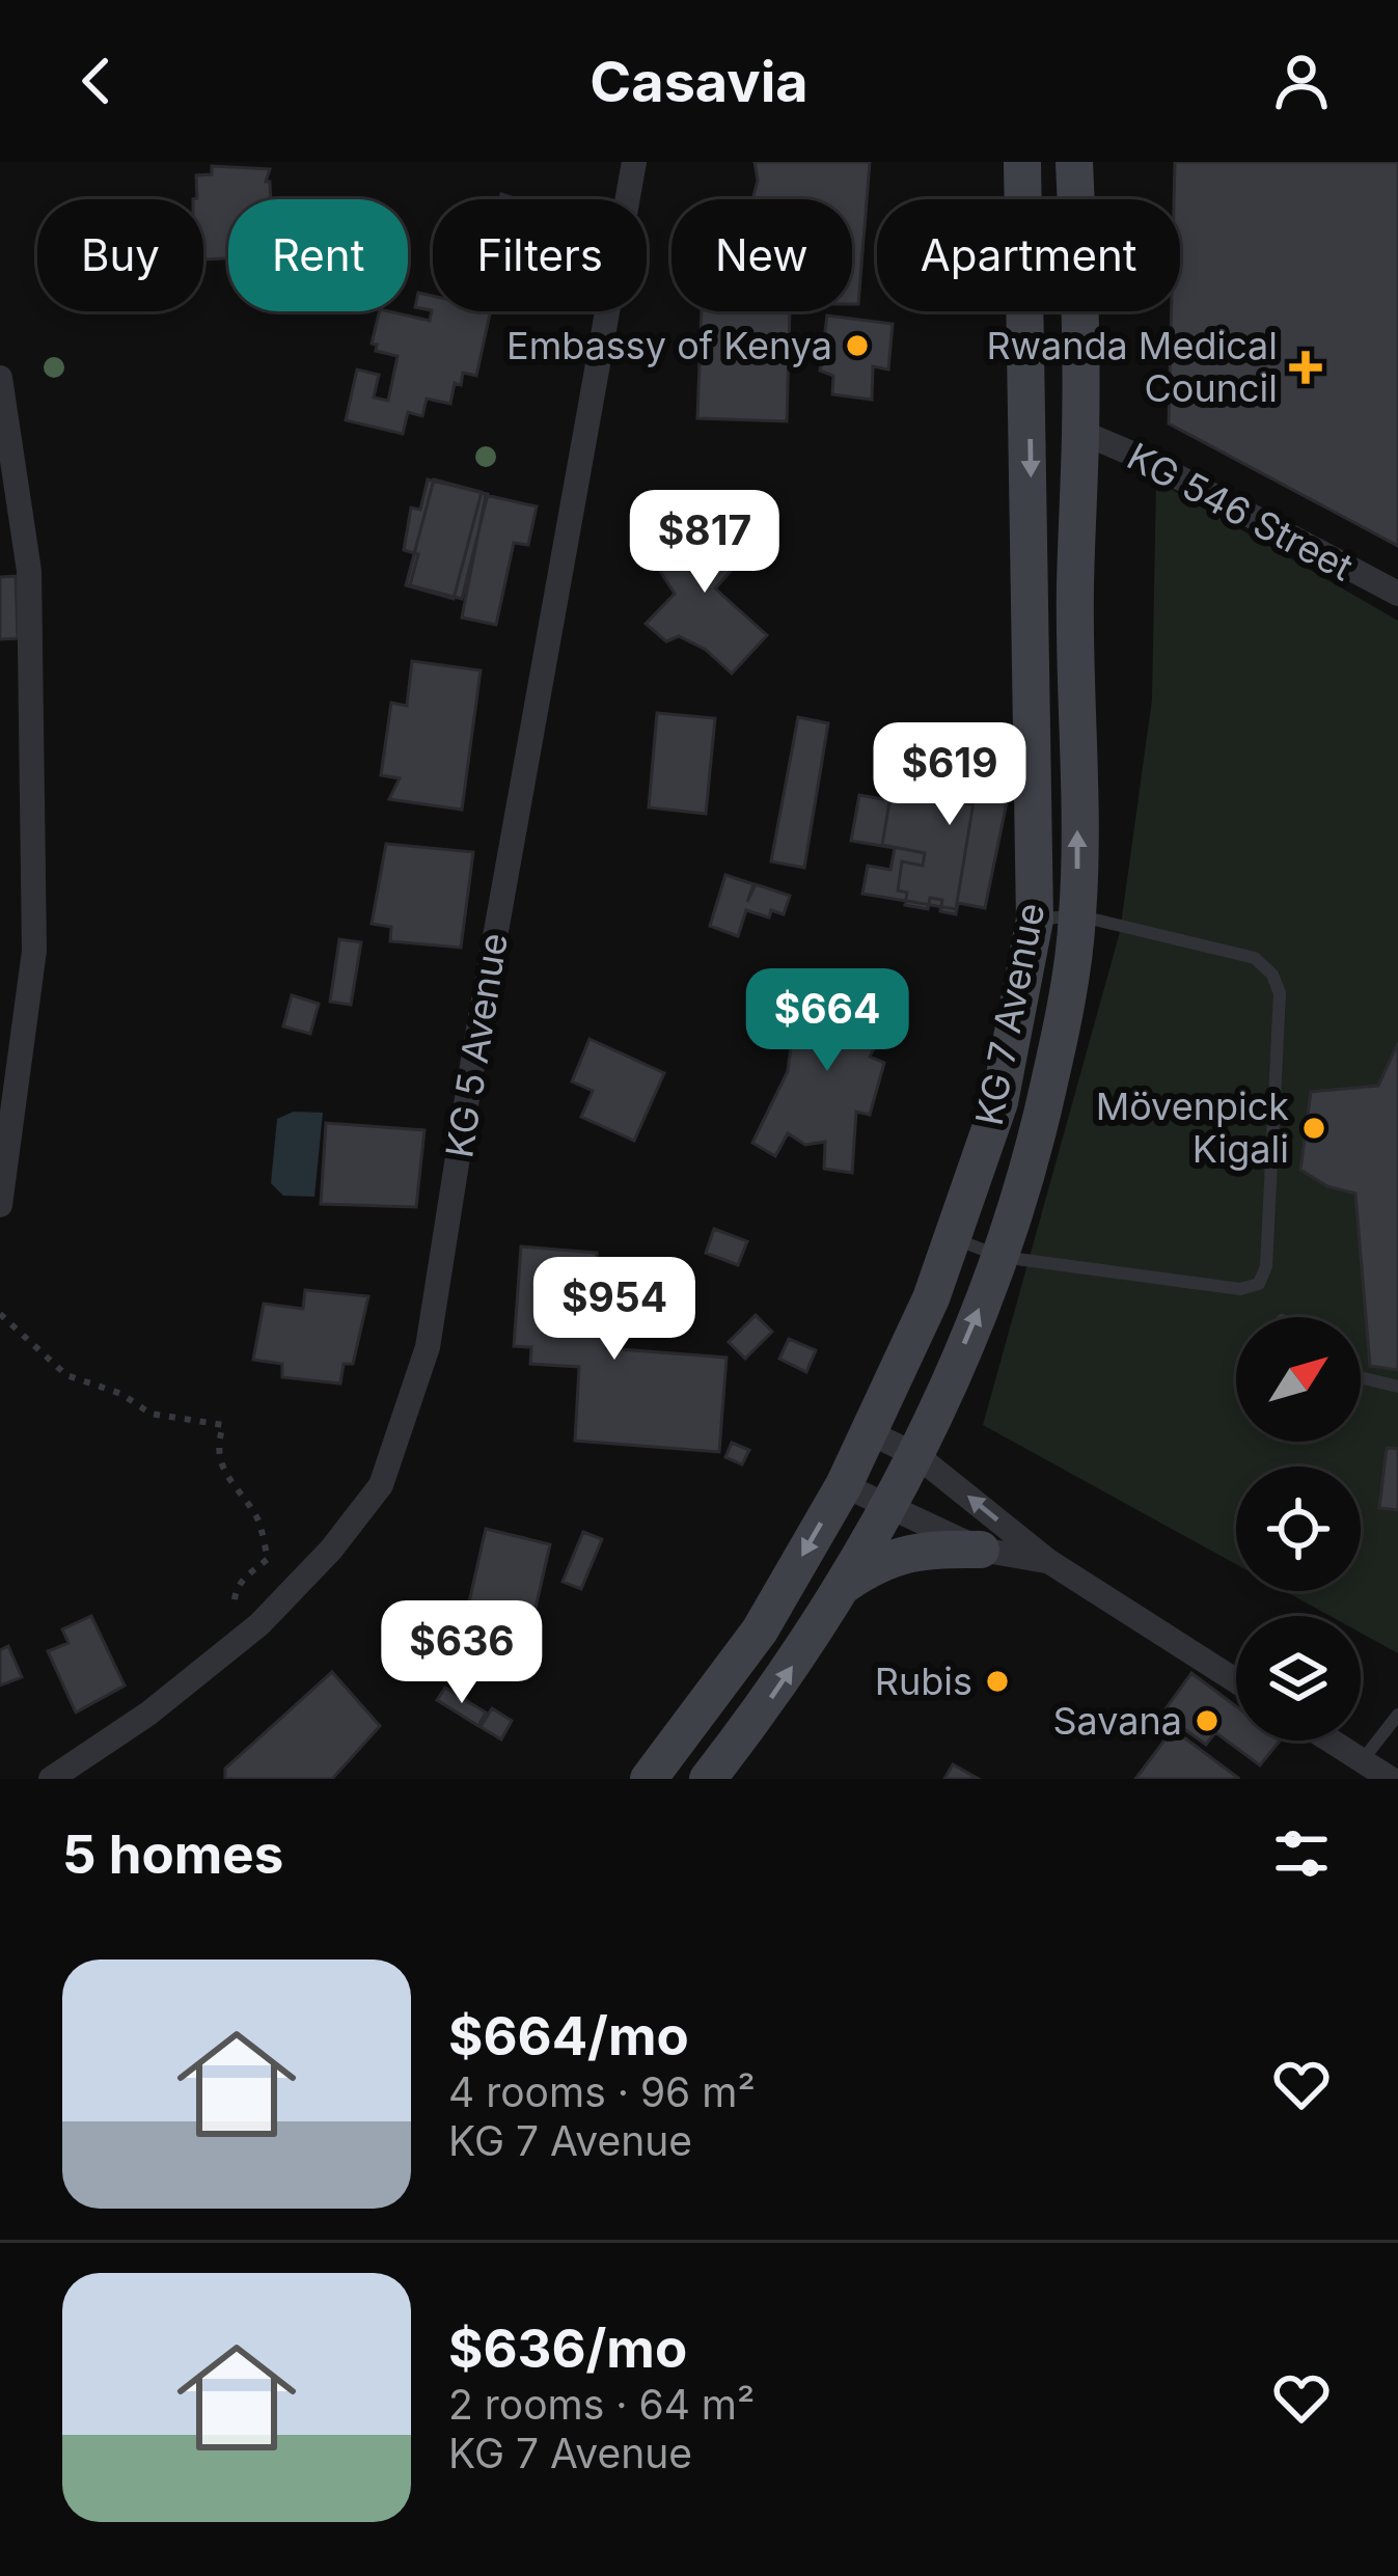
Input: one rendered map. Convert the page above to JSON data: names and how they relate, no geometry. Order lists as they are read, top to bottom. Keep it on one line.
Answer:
{"streets":{"main road":["KG 7 Avenue"],"street":["KG 546 Street","KG 5 Avenue"]},"crossings":[["KG 546 Street","KG 7 Avenue"]],"places":{"other":["Embassy of Kenya","Mövenpick Kigali","Rubis","Savana"],"health":["Rwanda Medical Council"]},"north":"top right","page":{"header":"Casavia","chip":["Buy","Rent","Filters","New","Apartment"],"price":["$817","$619","$664","$954","$636"],"heading":"5 homes","list":[{"name":"$664/mo","note":"4 rooms · 96 m² · KG 7 Avenue"},{"name":"$636/mo","note":"2 rooms · 64 m² · KG 7 Avenue"}]}}
